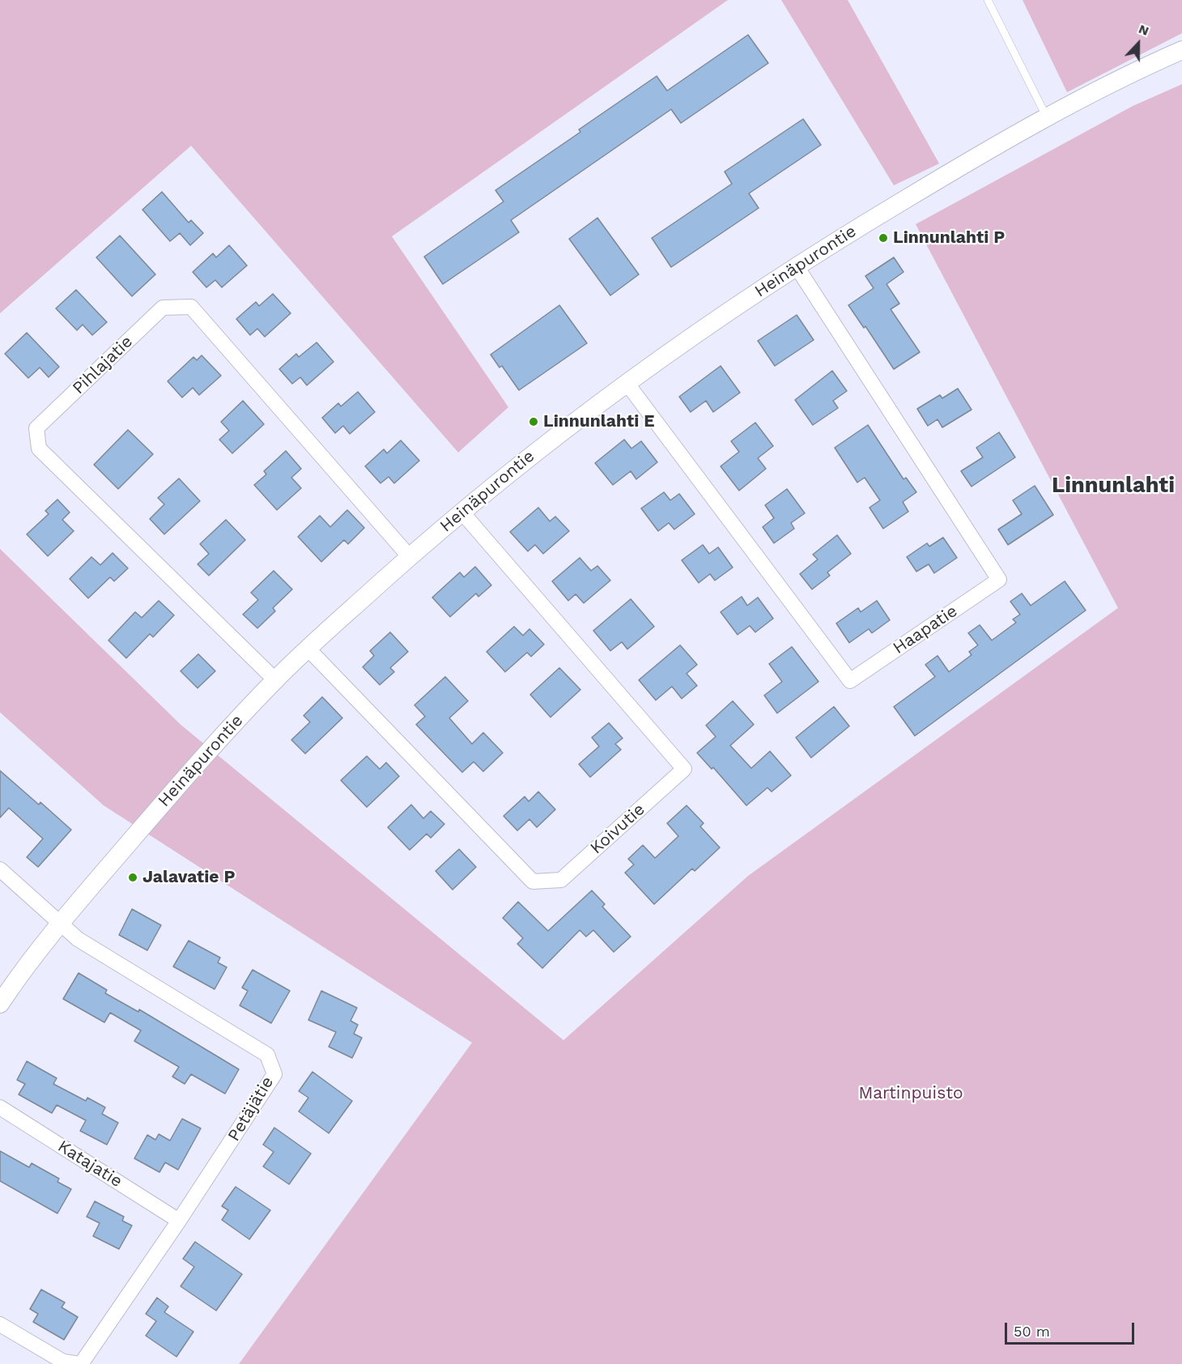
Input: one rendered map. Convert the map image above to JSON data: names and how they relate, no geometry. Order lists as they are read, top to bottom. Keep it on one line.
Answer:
{"streets":{"street":["Heinäpurontie","Pihlajatie","Haapatie","Koivutie","Petäjätie","Katajatie"]},"crossings":[["Heinäpurontie","Pihlajatie"],["Heinäpurontie","Haapatie"],["Heinäpurontie","Koivutie"],["Heinäpurontie","Petäjätie"],["Petäjätie","Katajatie"]],"districts":["Linnunlahti"],"parks":["Martinpuisto"],"places":["Linnunlahti P","Linnunlahti E","Jalavatie P"],"scale_bar":"50 m","north":"top"}
